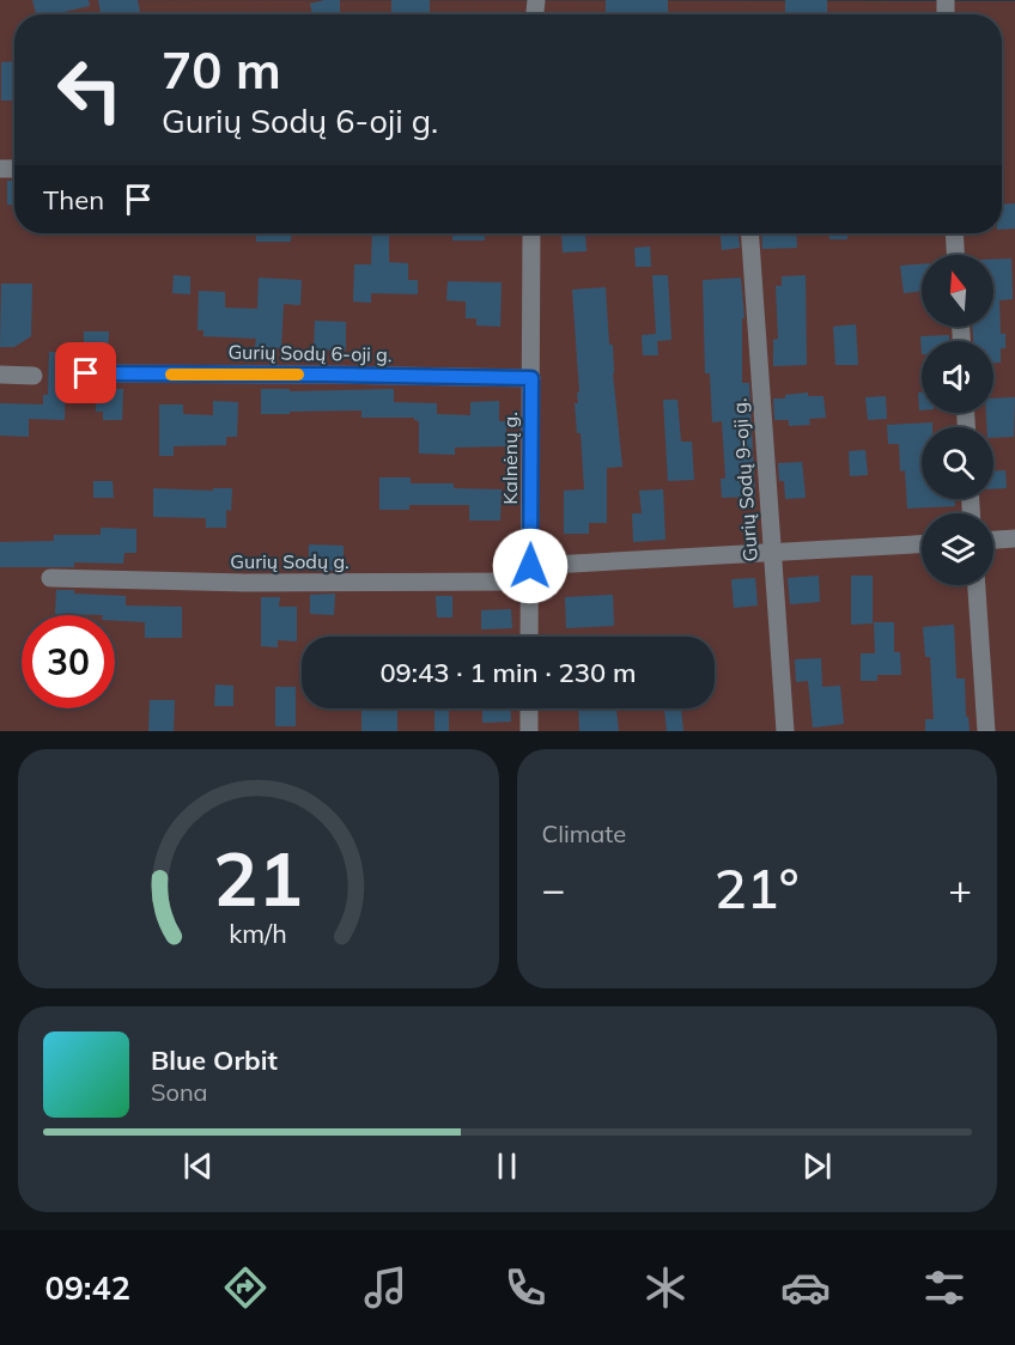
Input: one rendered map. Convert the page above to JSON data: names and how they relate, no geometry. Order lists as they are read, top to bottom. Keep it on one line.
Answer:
{"streets":{"street":["Gurių Sodų 6-oji g.","Kalnėnų g.","Gurių Sodų 9-oji g.","Gurių Sodų g."]},"crossings":[["Gurių Sodų 6-oji g.","Kalnėnų g."],["Kalnėnų g.","Gurių Sodų g."],["Gurių Sodų 9-oji g.","Gurių Sodų g."]],"north":"top","page":{"turn":["70 m","Gurių Sodų 6-oji g."],"then":"Then","limit":"30","trip":"09:43 · 1 min · 230 m","tile":"Climate","heat":["−","21°","+"],"song":["Blue Orbit","Sona"],"tabs":"09:42","gauge":["21","km/h"]}}
